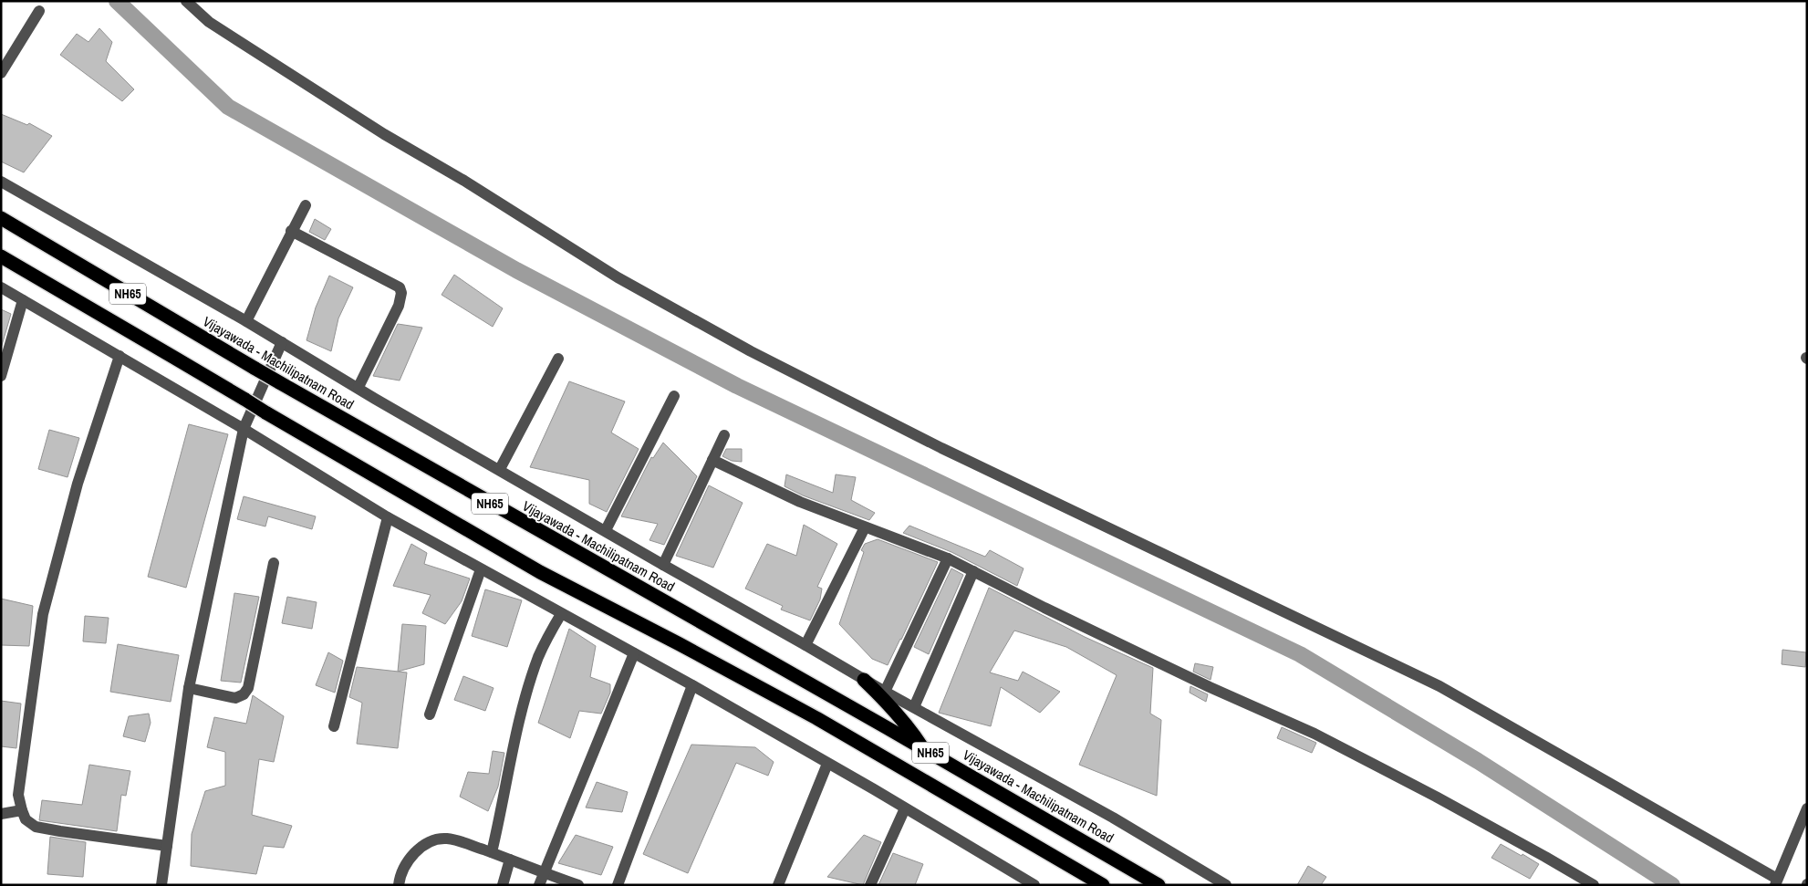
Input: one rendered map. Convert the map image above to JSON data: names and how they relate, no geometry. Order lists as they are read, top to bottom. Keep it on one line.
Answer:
{"streets":{"highway":["NH65","Vijayawada - Machilipatnam Road"]}}
